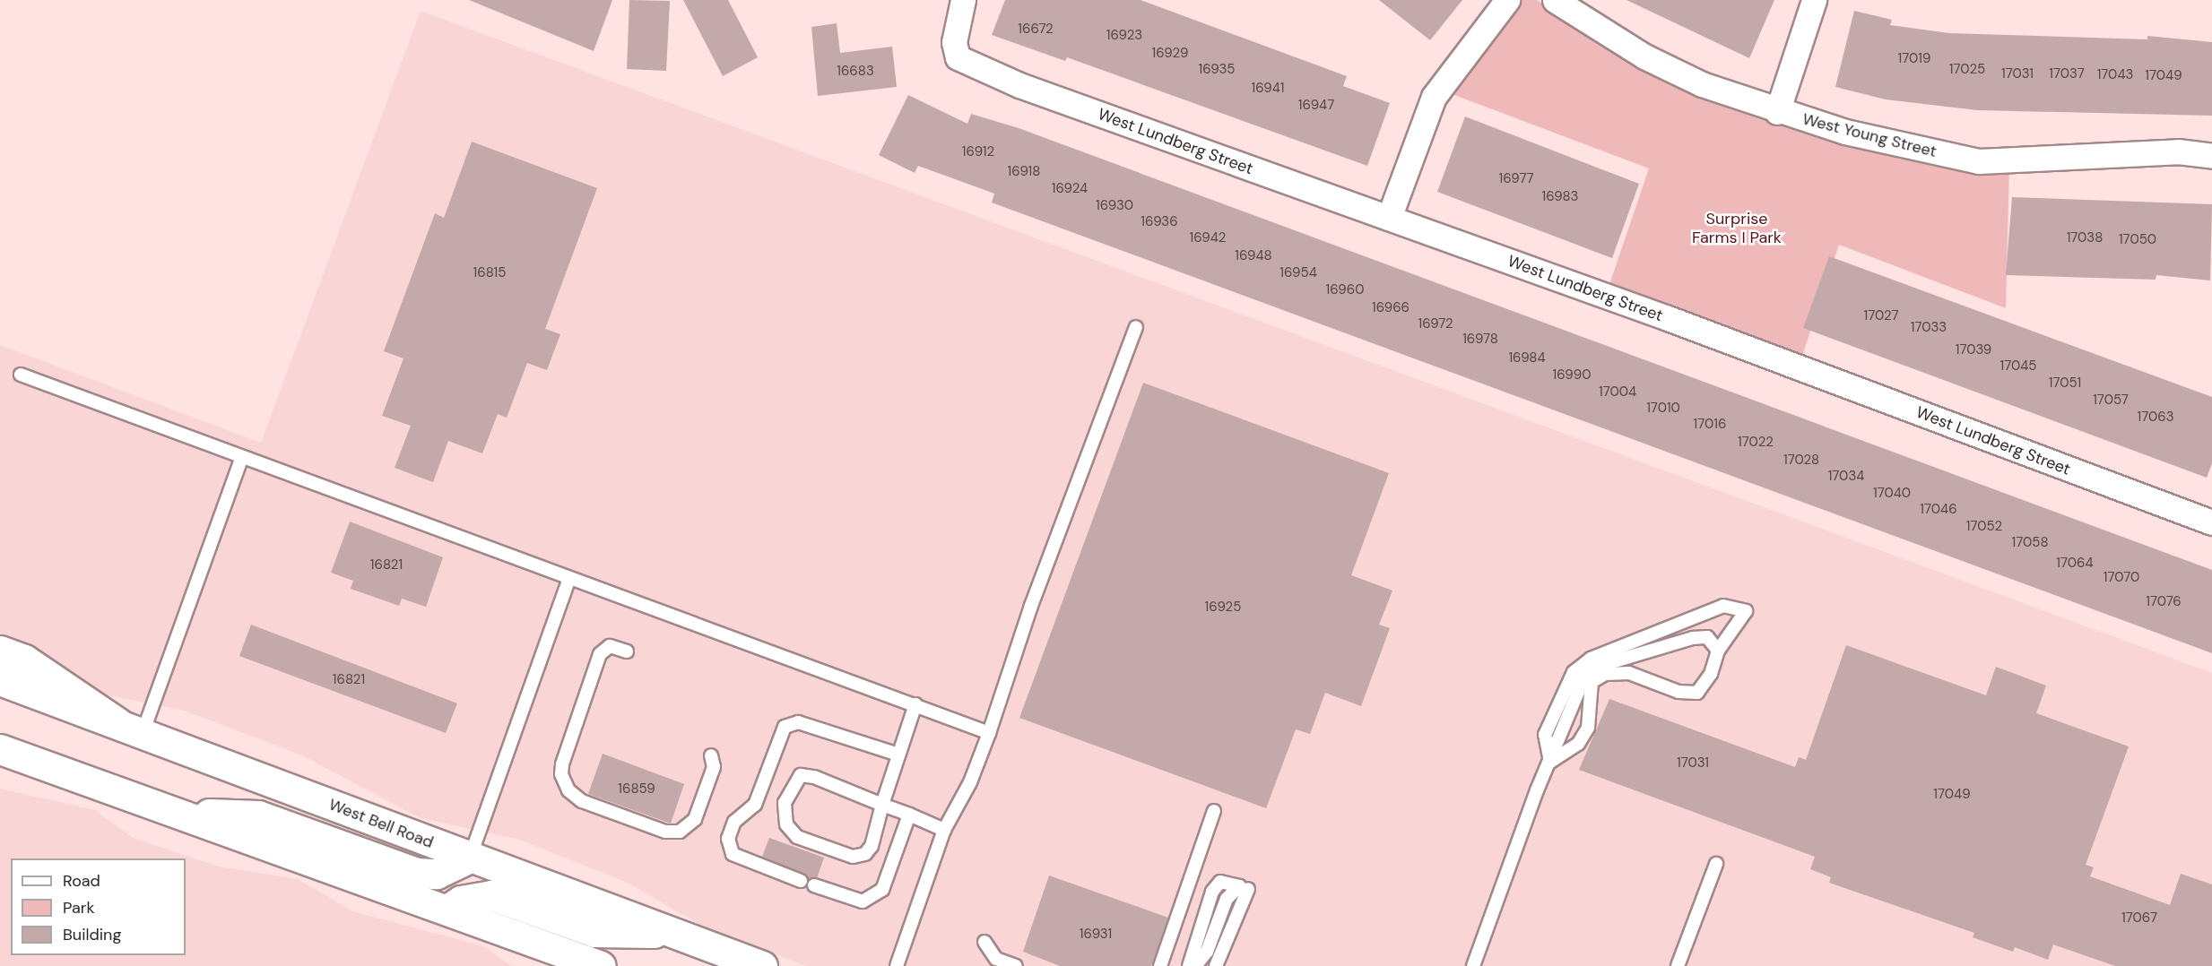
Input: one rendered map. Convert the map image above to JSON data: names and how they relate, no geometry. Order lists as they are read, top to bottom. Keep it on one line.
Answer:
{"streets":{"main road":["West Bell Road"],"street":["West Young Street","West Lundberg Street"]},"parks":["Surprise Farms I Park"],"house_numbers":["16672","16923","16929","17019","16935","17025","16683","17031","17037","17043","17049","16941","16947","16912","16918","16977","16924","16983","16930","16936","16942","17038","17050","16948","16815","16954","16960","16966","17027","16972","17033","16978","17039","16984","17045","16990","17051","17004","17057","17010","17063","17016","17022","17028","17034","17040","17046","17052","17058","17064","16821","17070","17076","16925","16821","17031","16859","17049","17067","16931"],"legend":["Road","Park","Building"]}
